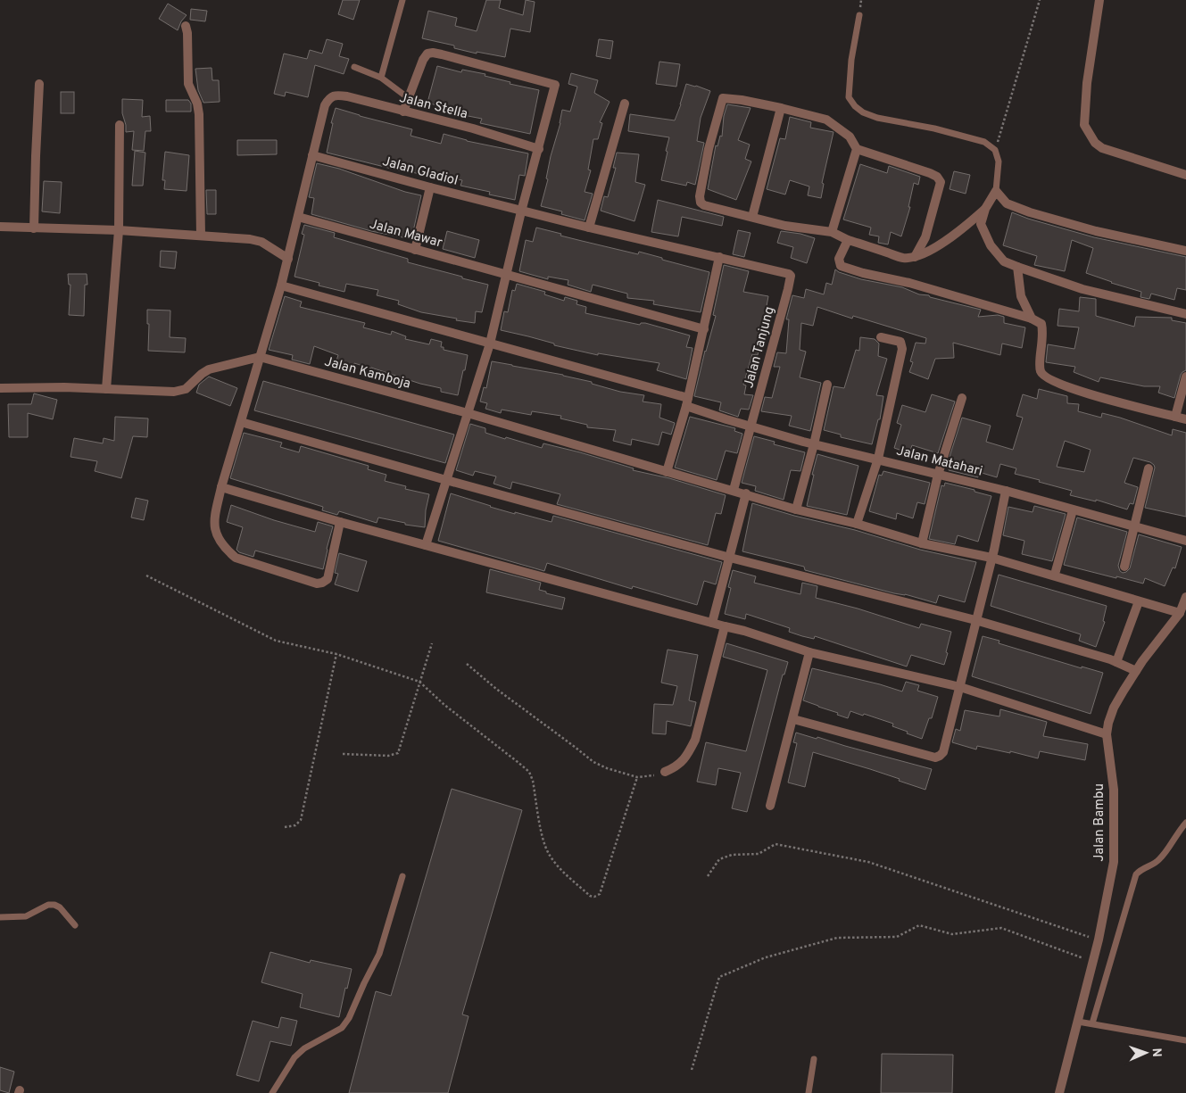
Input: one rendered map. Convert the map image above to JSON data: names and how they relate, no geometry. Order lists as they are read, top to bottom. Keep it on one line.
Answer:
{"streets":{"street":["Jalan Stella","Jalan Gladiol","Jalan Mawar","Jalan Tanjung","Jalan Kamboja","Jalan Matahari","Jalan Bambu"]},"crossings":[["Jalan Stella","Jalan Gladiol"],["Jalan Gladiol","Jalan Tanjung"],["Jalan Tanjung","Jalan Kamboja"],["Jalan Tanjung","Jalan Matahari"],["Jalan Kamboja","Jalan Bambu"]],"north":"right"}
